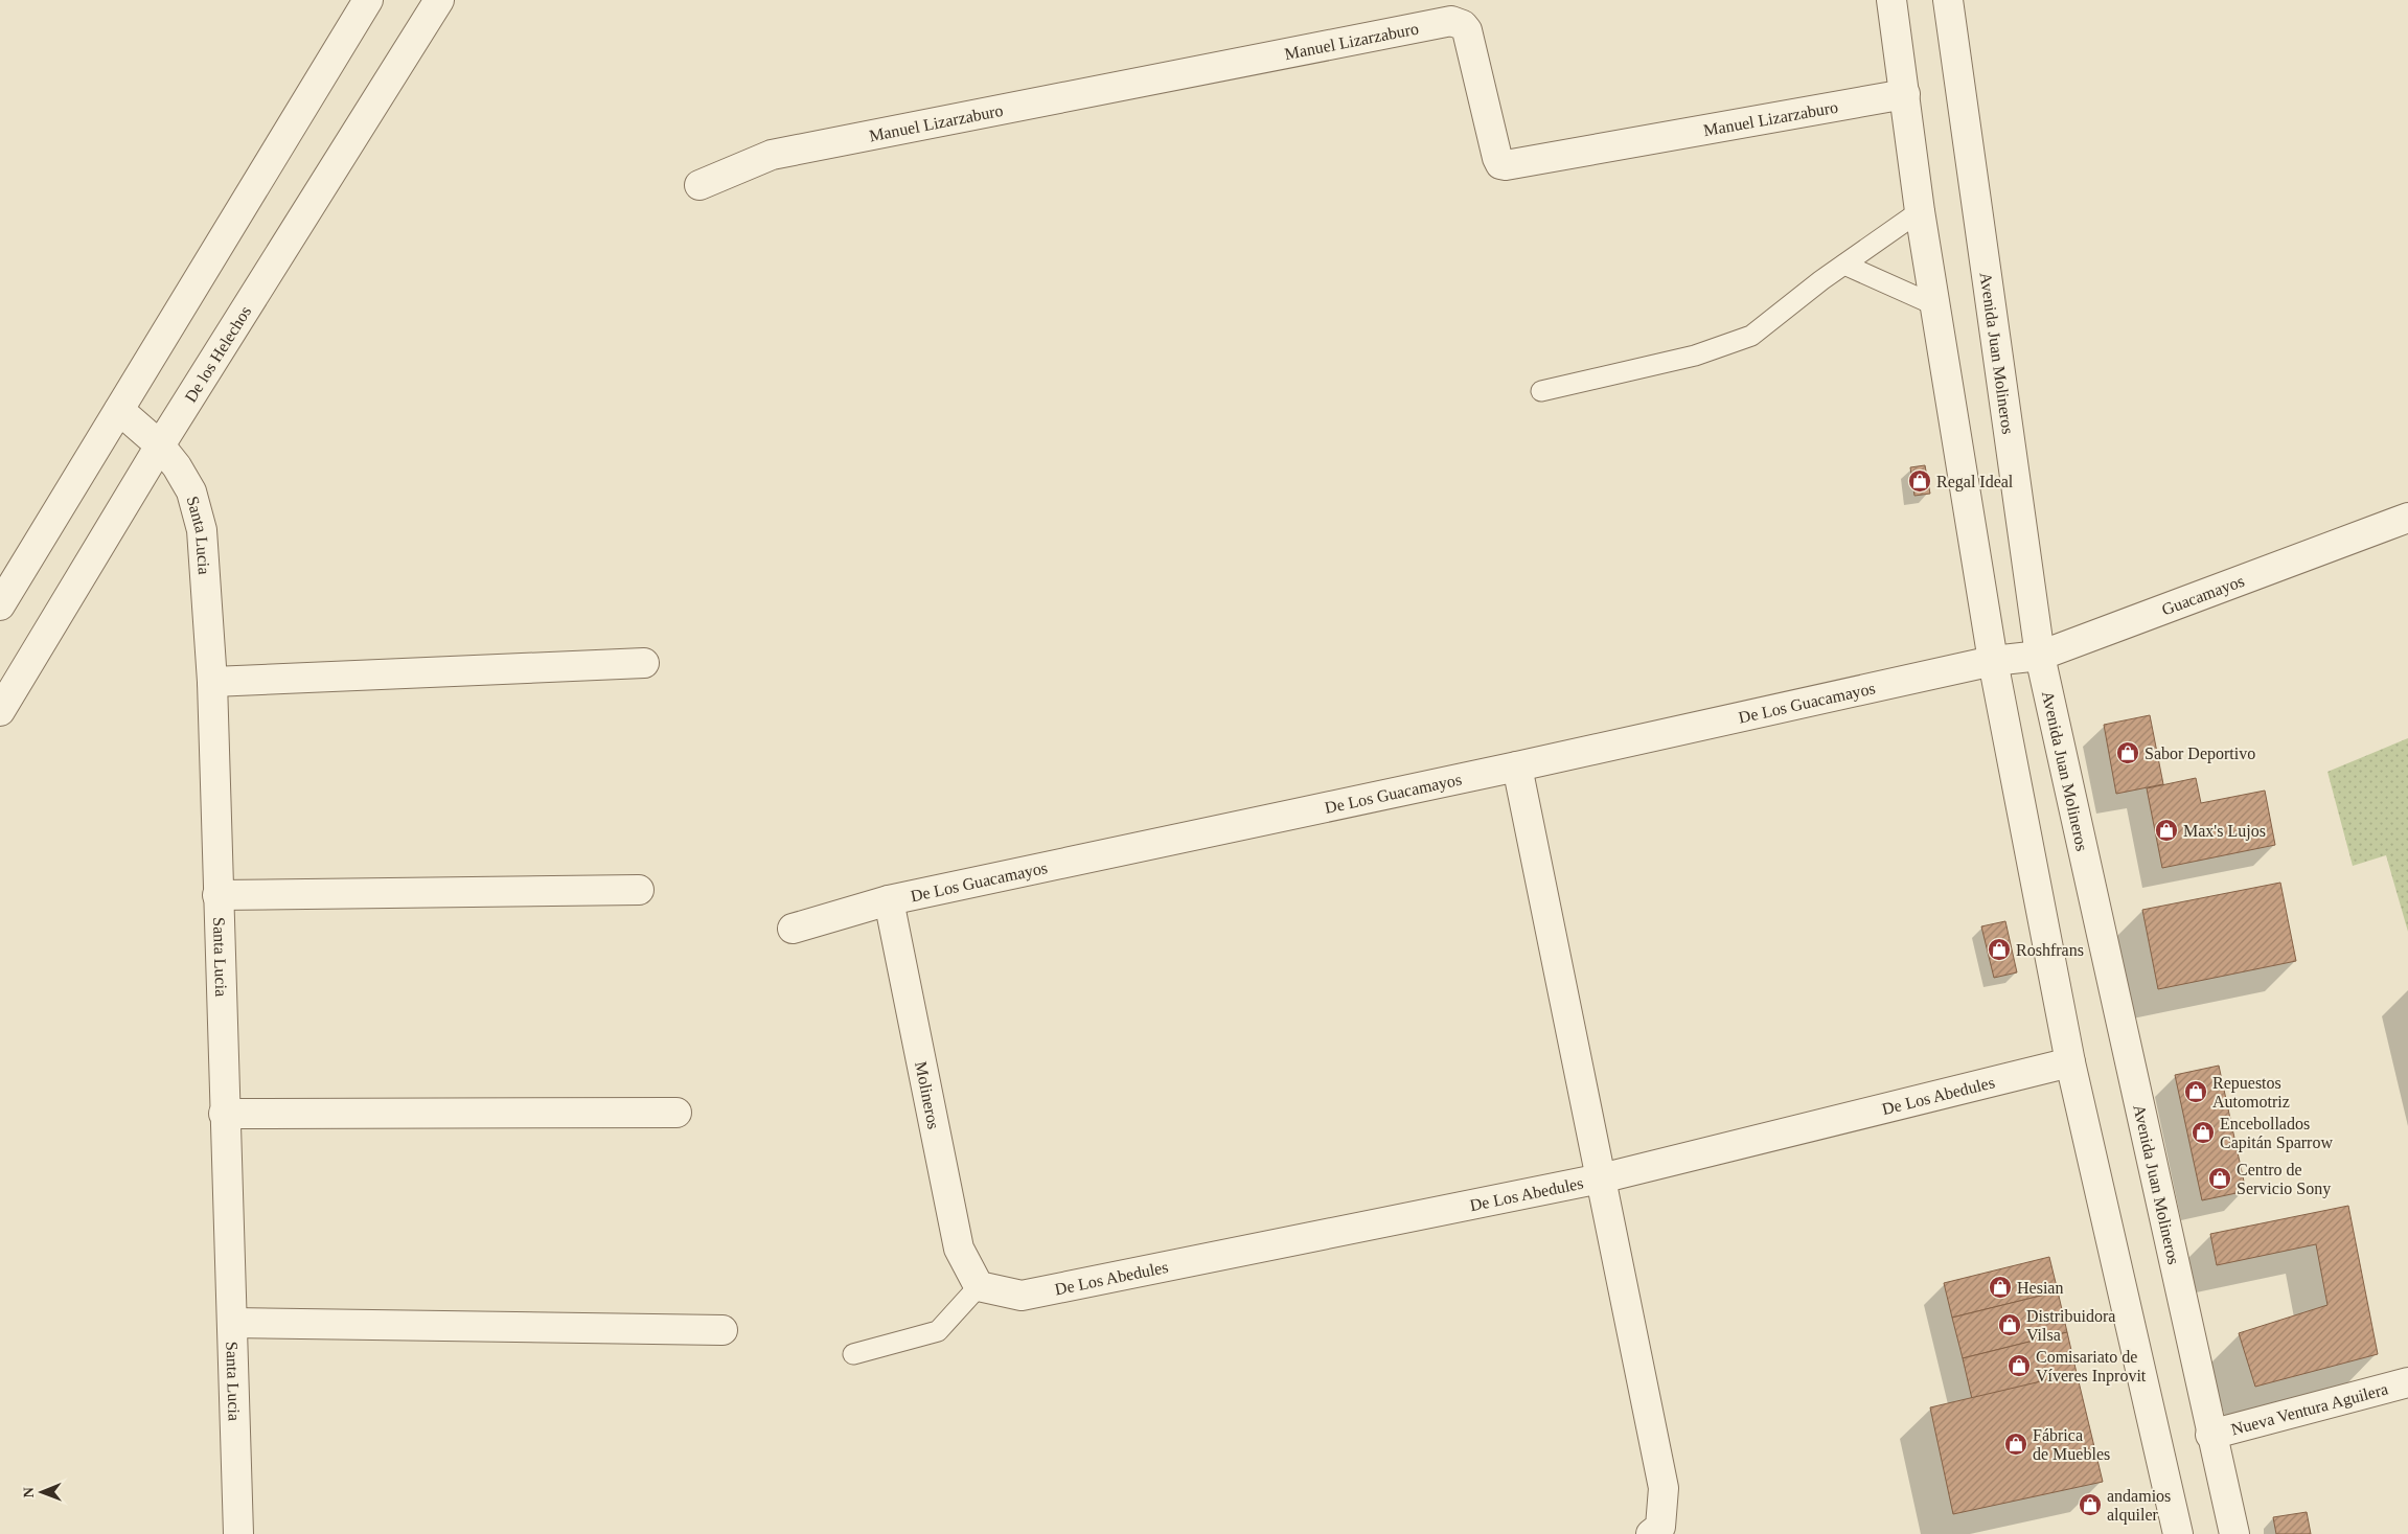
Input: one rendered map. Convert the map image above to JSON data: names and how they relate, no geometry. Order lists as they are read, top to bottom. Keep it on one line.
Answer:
{"streets":{"street":["Manuel Lizarzaburo","Avenida Juan Molineros","De los Helechos","Santa Lucia","Guacamayos","De Los Guacamayos","De Los Abedules","Molineros","Nueva Ventura Aguilera"]},"crossings":[["Avenida Juan Molineros","Guacamayos"],["Avenida Juan Molineros","Nueva Ventura Aguilera"],["De los Helechos","Santa Lucia"],["Guacamayos","De Los Guacamayos"],["De Los Guacamayos","Molineros"],["De Los Abedules","Molineros"]],"places":{"shop":["Regal Ideal","Sabor Deportivo","Max's Lujos","Roshfrans","Repuestos Automotriz","Encebollados Capitán Sparrow","Centro de Servicio Sony","Hesian","Distribuidora Vilsa","Comisariato de Víveres Inprovit","Fábrica de Muebles","andamios alquiler"]},"north":"left"}
